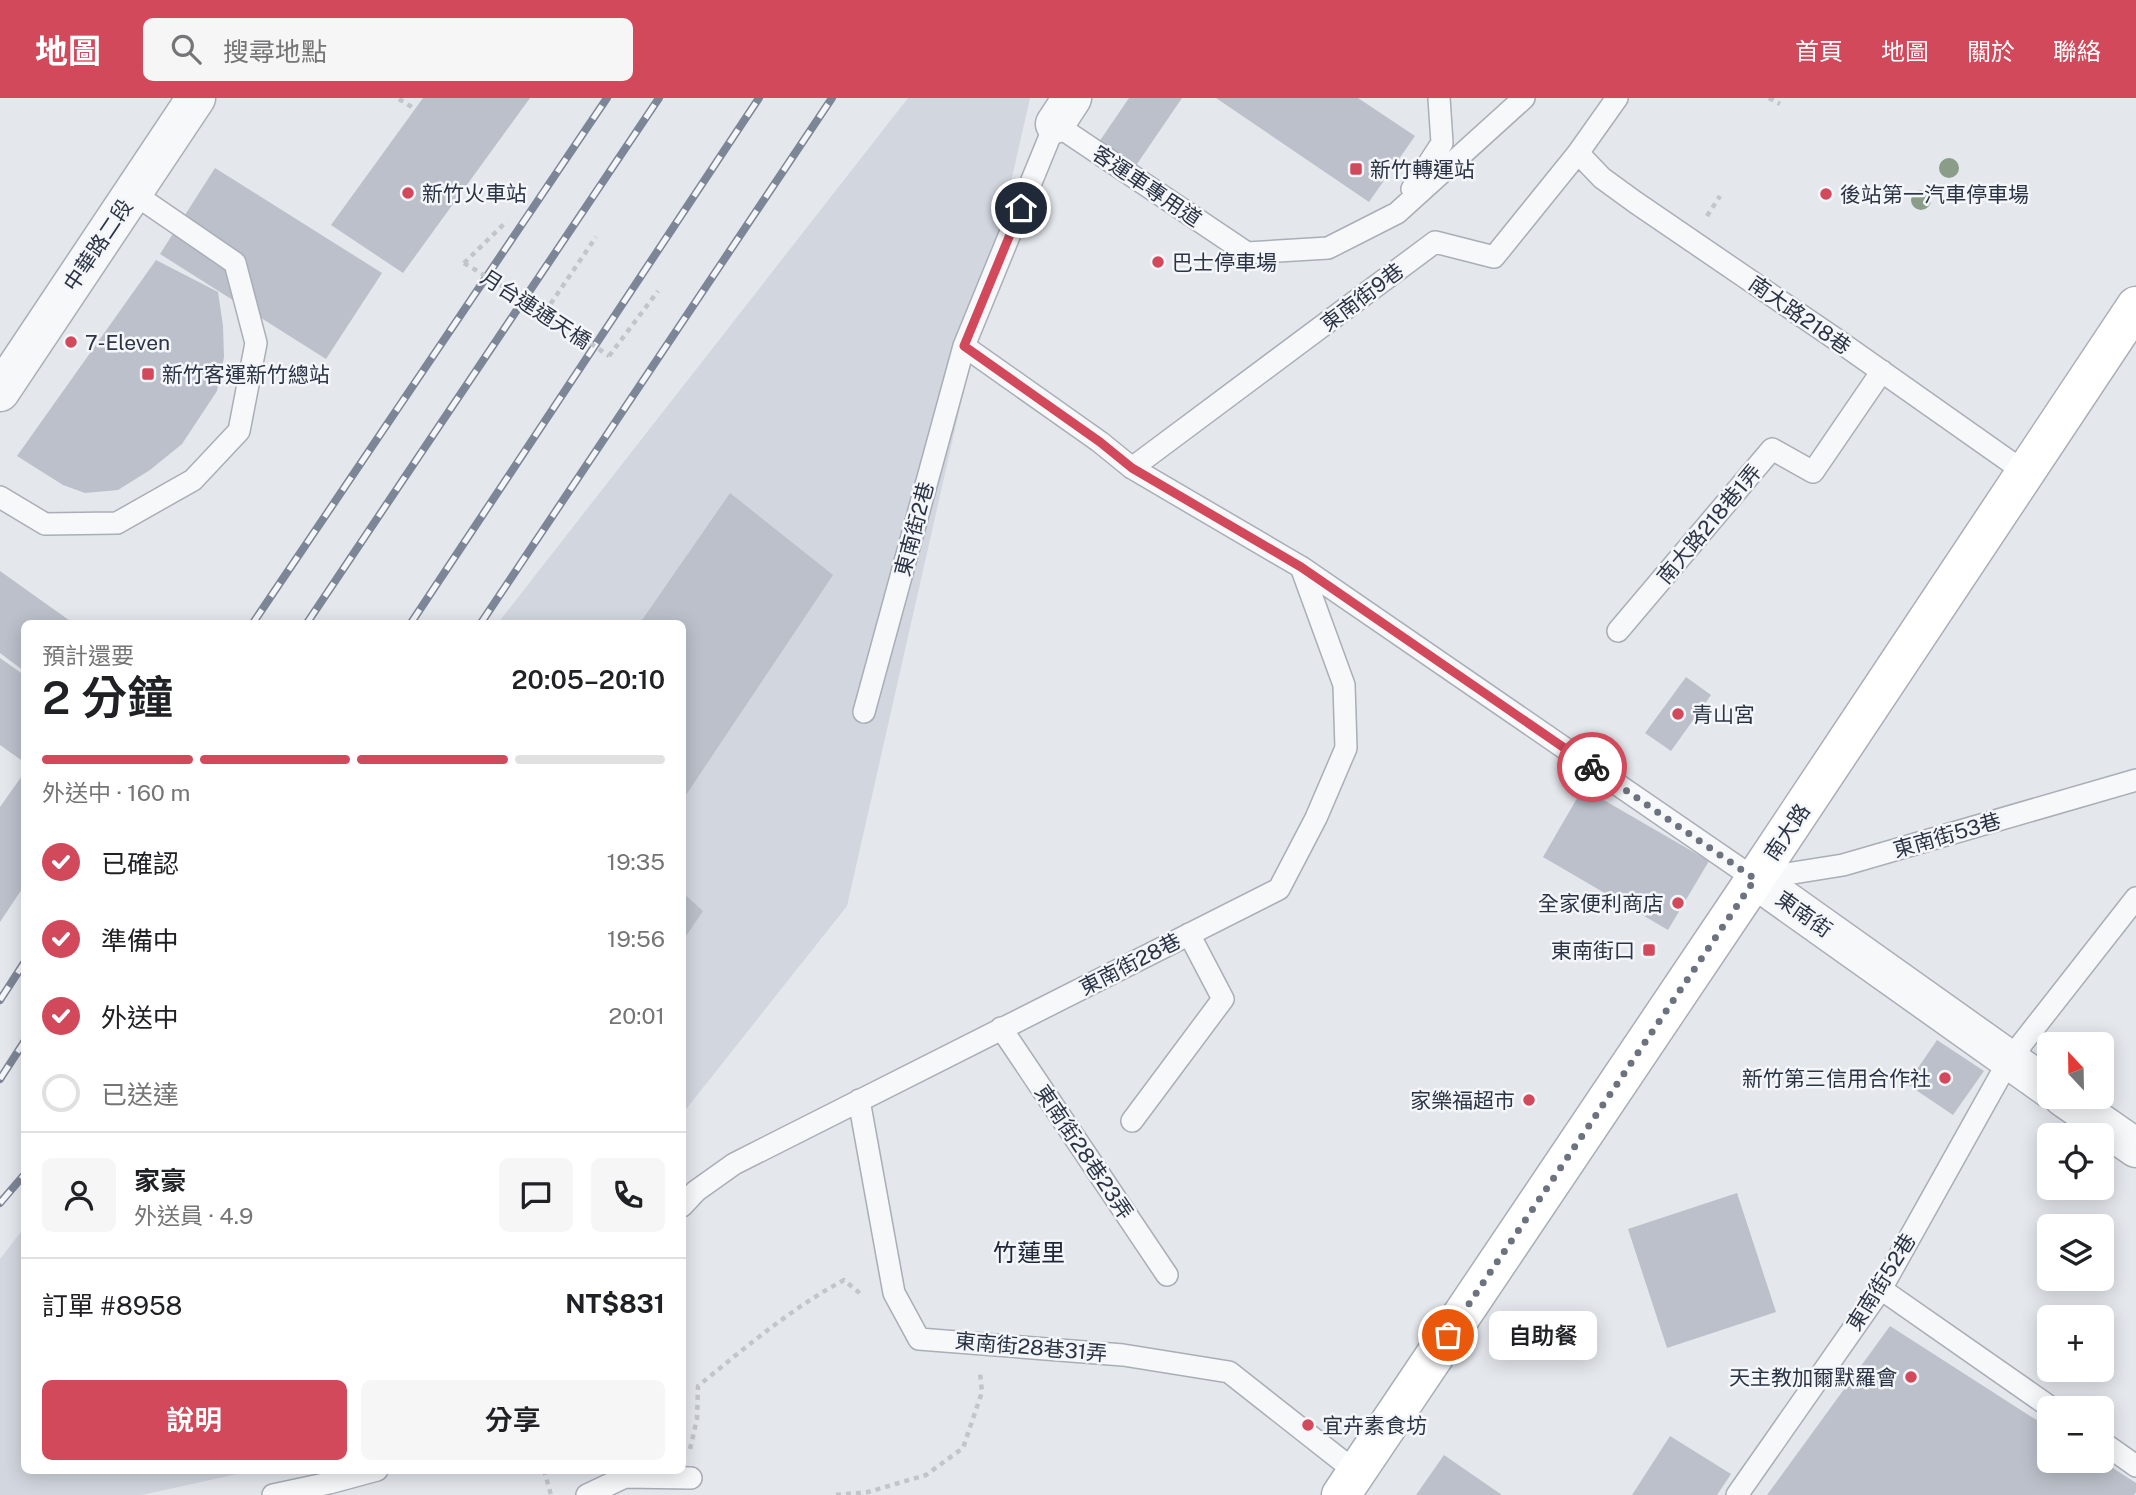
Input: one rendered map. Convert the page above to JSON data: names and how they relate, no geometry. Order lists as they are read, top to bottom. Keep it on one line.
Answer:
{"streets":{"main road":["南大路"],"street":["中華路二段","東南街"],"lane":["客運車專用道","東南街9巷","南大路218巷","南大路218巷1弄","東南街2巷","東南街53巷","東南街28巷","東南街28巷23弄","東南街52巷","東南街28巷31弄"],"path":["月台連通天橋"]},"crossings":[["客運車專用道","東南街2巷"],["東南街9巷","南大路218巷"],["東南街9巷","東南街"],["南大路218巷","南大路218巷1弄"],["南大路218巷","南大路"],["東南街2巷","東南街"],["南大路","東南街53巷"],["南大路","東南街"],["南大路","東南街28巷31弄"],["東南街53巷","東南街"],["東南街","東南街28巷"],["東南街","東南街52巷"],["東南街28巷","東南街28巷23弄"]],"districts":["竹蓮里"],"places":{"transit":["新竹轉運站","新竹客運新竹總站","東南街口"],"other":["新竹火車站","後站第一汽車停車場","巴士停車場","7-Eleven","青山宮","全家便利商店","新竹第三信用合作社","家樂福超市","自助餐","天主教加爾默羅會","宜卉素食坊"]},"north":"top","page":{"header":"地圖","search":"搜尋地點","nav":["首頁","地圖","關於","聯絡"],"heading":["2 分鐘","預計還要","20:05–20:10"],"panel":["家豪","外送員 · 4.9","訂單 #8958","NT$831"],"bar":"外送中 · 160 m","list":[["已確認","19:35"],["準備中","19:56"],["外送中","20:01"],"已送達"],"map_buttons":["+","−"],"bubble":"自助餐","buttons":["說明","分享"]}}
